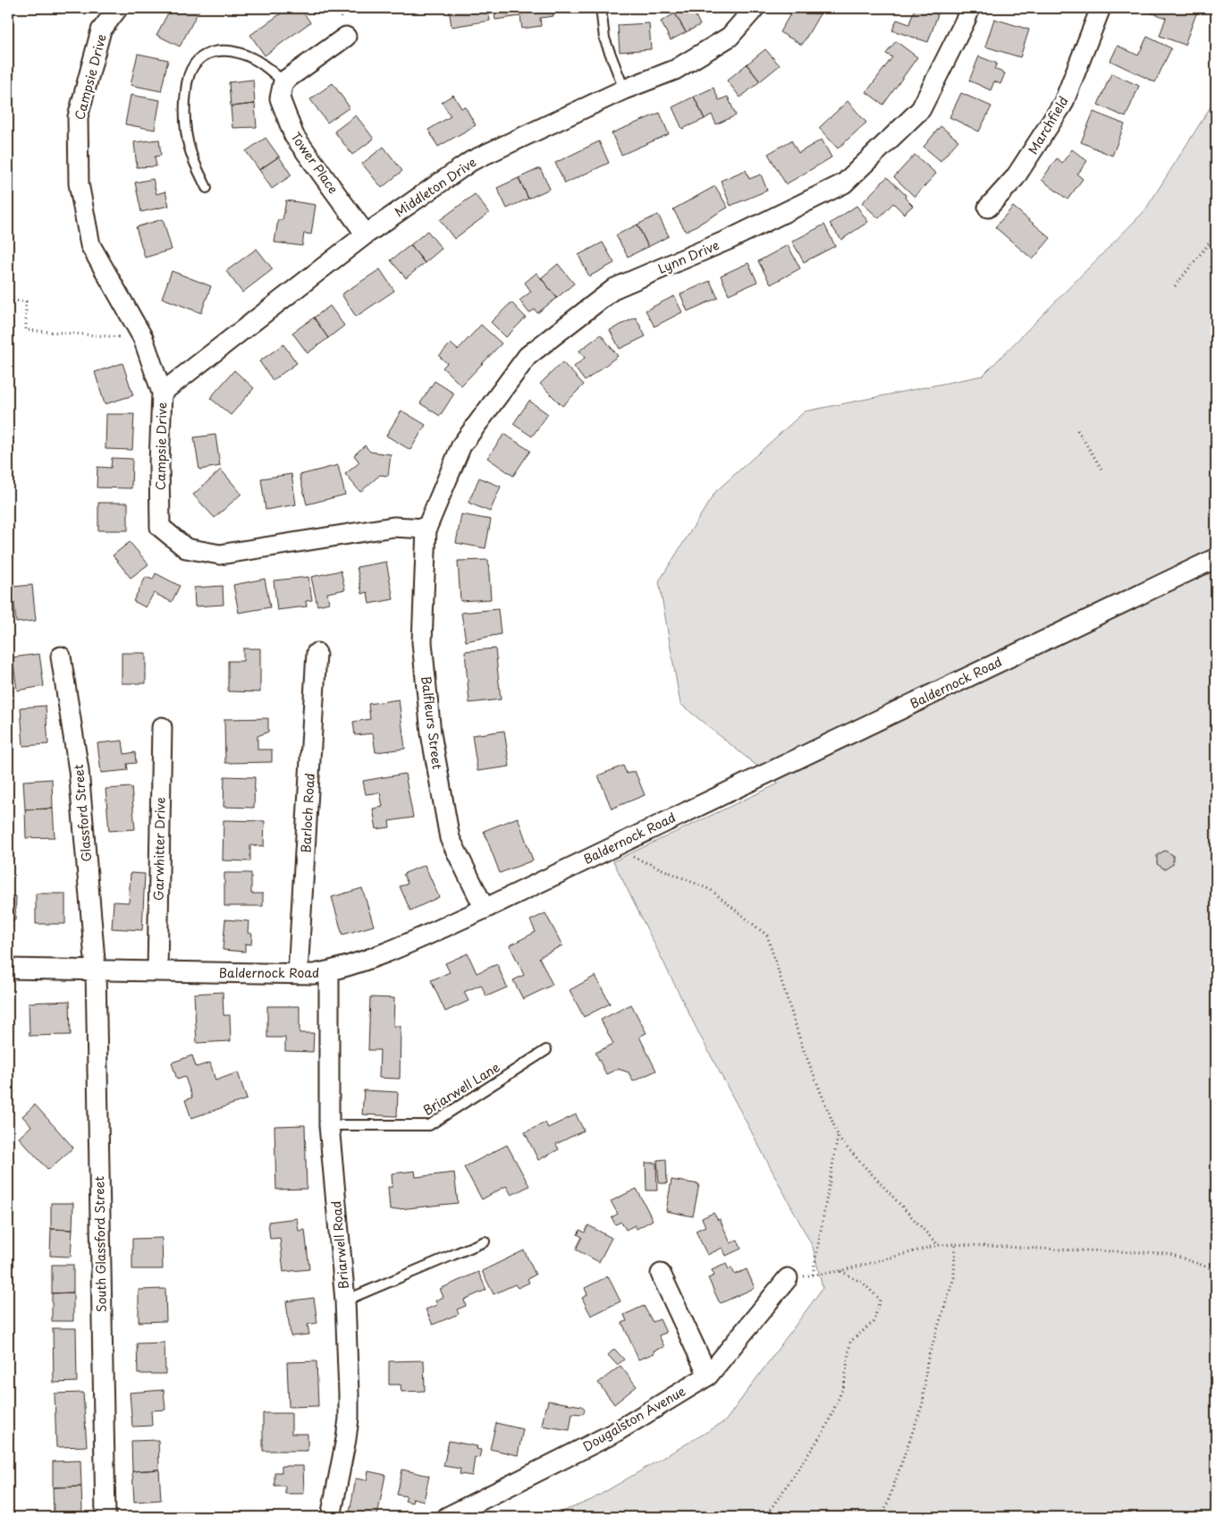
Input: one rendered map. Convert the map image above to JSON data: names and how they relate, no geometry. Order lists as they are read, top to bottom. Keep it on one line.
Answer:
{"streets":{"street":["Campsie Drive","Marchfield","Tower Place","Middleton Drive","Lynn Drive","Baldernock Road","Balfleurs Street","Glassford Street","Barloch Road","Garwhitter Drive","South Glassford Street","Briarwell Road","Dougalston Avenue"],"lane":["Briarwell Lane"]},"crossings":[["Campsie Drive","Middleton Drive"],["Campsie Drive","Lynn Drive"],["Campsie Drive","Balfleurs Street"],["Tower Place","Middleton Drive"],["Lynn Drive","Balfleurs Street"],["Baldernock Road","Balfleurs Street"],["Baldernock Road","Glassford Street"],["Baldernock Road","Barloch Road"],["Baldernock Road","Garwhitter Drive"],["Baldernock Road","South Glassford Street"],["Baldernock Road","Briarwell Road"],["Glassford Street","South Glassford Street"],["Briarwell Lane","Briarwell Road"]]}
